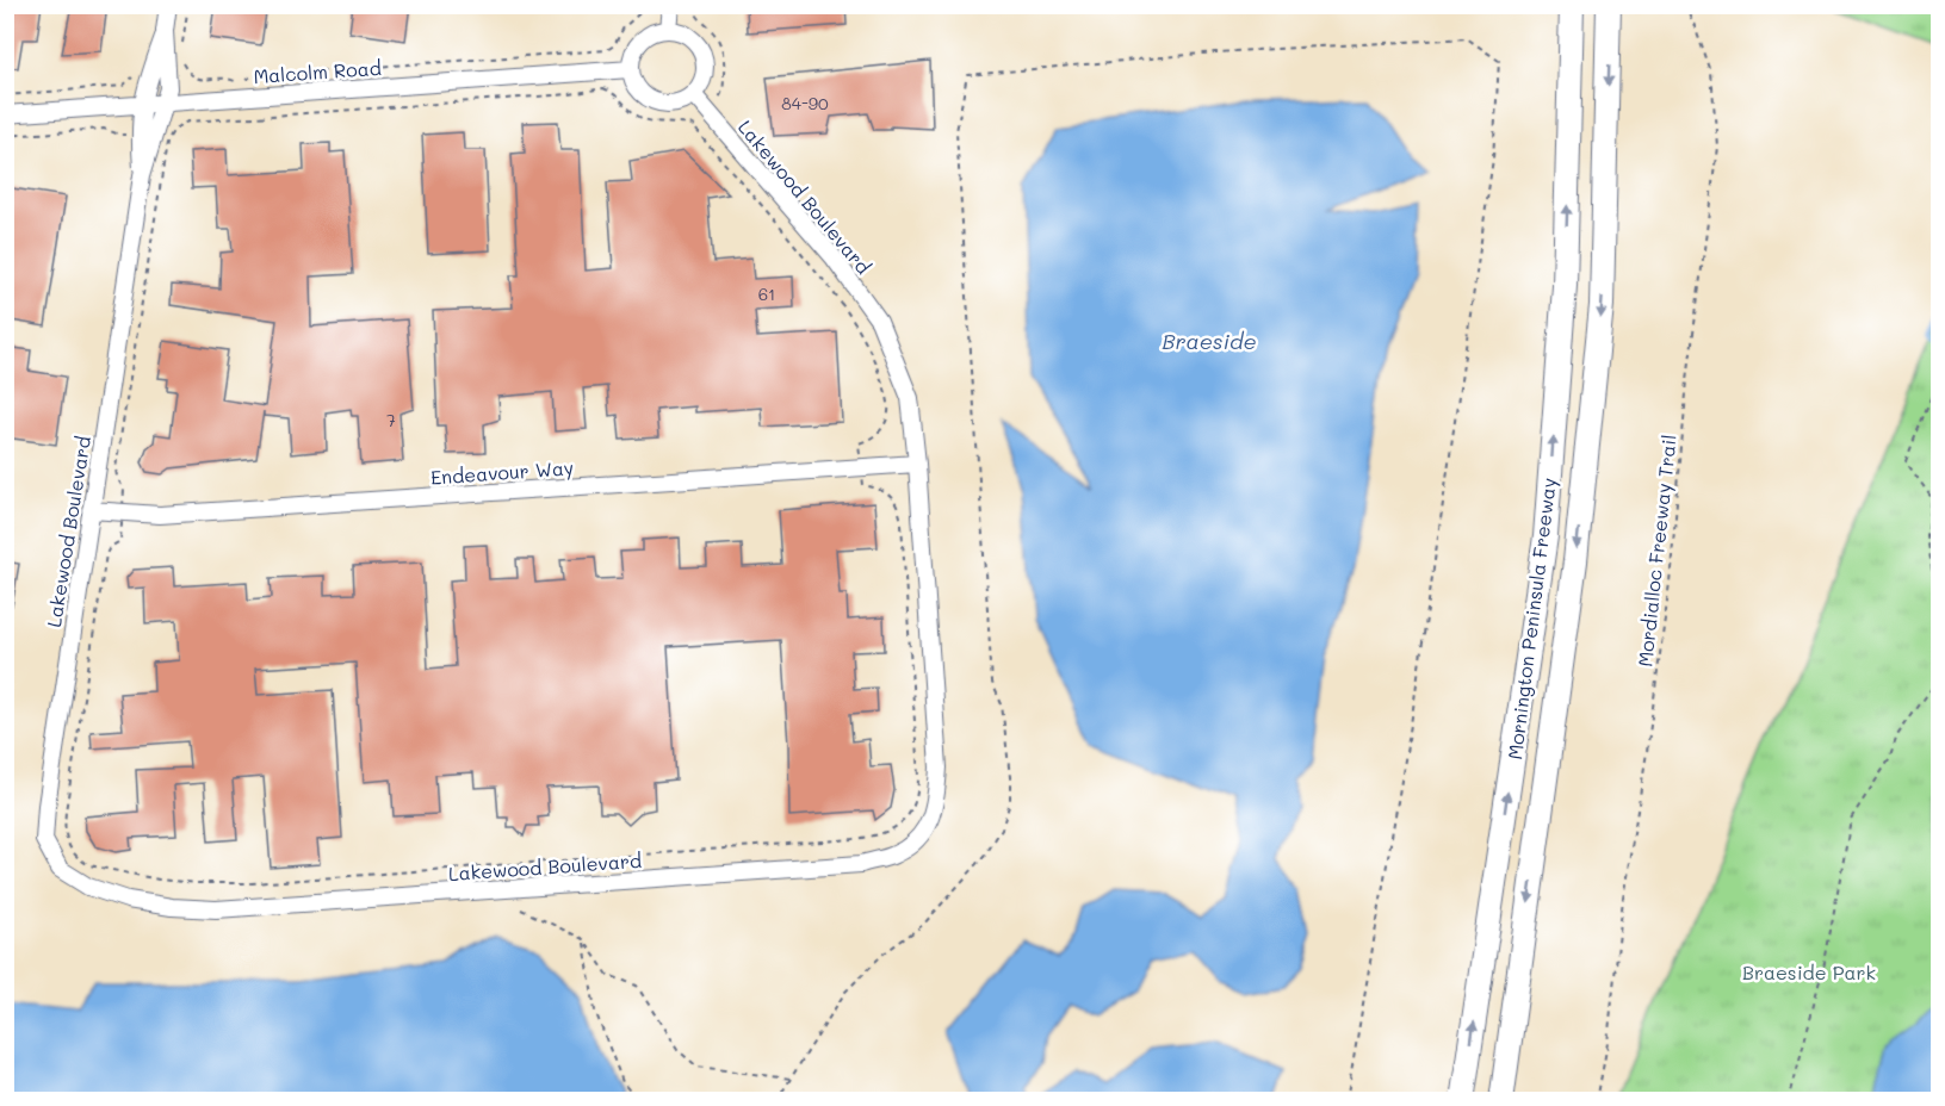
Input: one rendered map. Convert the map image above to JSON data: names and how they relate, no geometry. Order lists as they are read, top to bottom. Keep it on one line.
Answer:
{"streets":{"highway":["Mornington Peninsula Freeway"],"street":["Malcolm Road","Lakewood Boulevard","Endeavour Way"],"path":["Mordialloc Freeway Trail"]},"crossings":[["Malcolm Road","Lakewood Boulevard"],["Lakewood Boulevard","Endeavour Way"]],"water":["Braeside"],"parks":["Braeside Park"],"house_numbers":["84-90","61","7"]}
